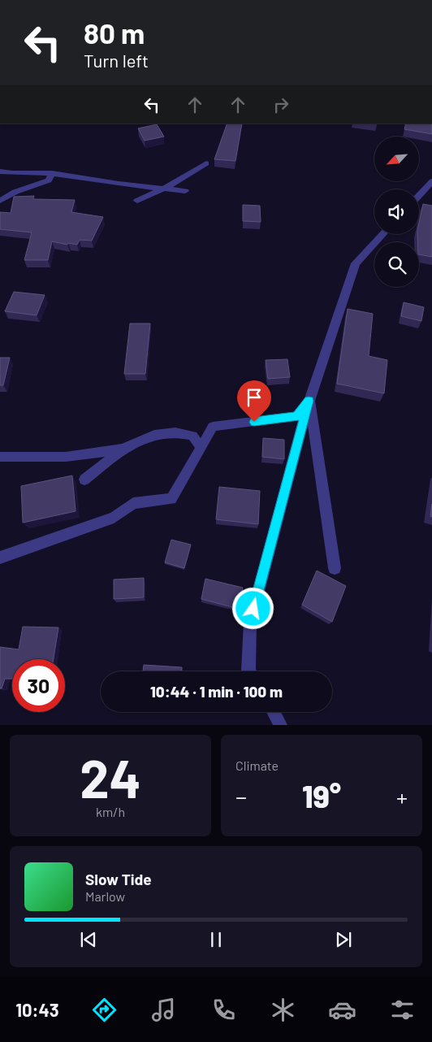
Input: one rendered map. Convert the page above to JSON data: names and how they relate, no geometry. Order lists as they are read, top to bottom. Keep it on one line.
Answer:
{"north":"bottom left","page":{"turn":["80 m","Turn left"],"limit":"30","trip":"10:44 · 1 min · 100 m","tile":[["24","km/h"],"Climate"],"heat":["−","19°","+"],"song":["Slow Tide","Marlow"],"tabs":"10:43"}}
